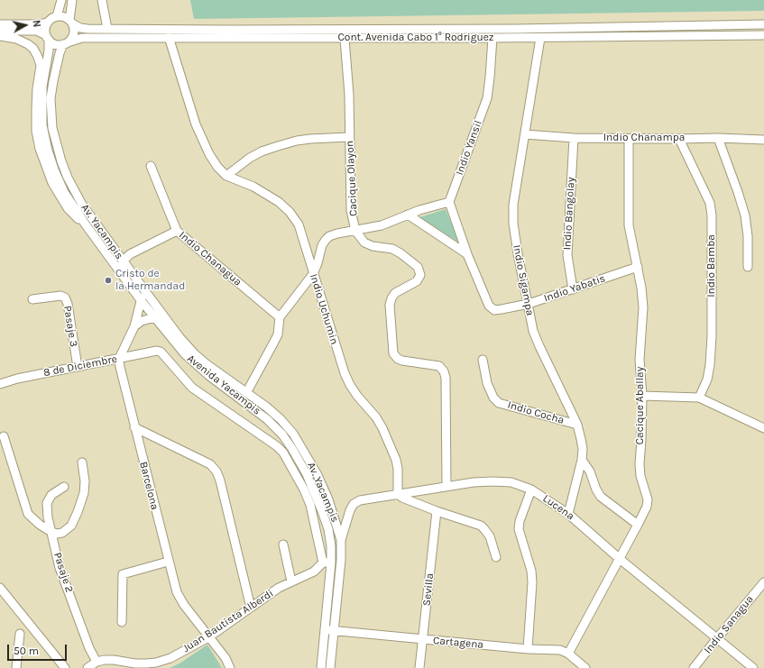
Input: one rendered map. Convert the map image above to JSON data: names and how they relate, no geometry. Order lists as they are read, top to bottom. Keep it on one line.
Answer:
{"streets":{"street":["Cont. Avenida Cabo 1° Rodriguez","Indio Chanampa","Indio Yansil","Cacique Olayon","Indio Bangolay","Av. Yacampis","Indio Chanagua","Indio Bamba","Indio Sigampa","Indio Yabatis","Indio Uchumin","Pasaje 3","8 de Diciembre","Avenida Yacampis","Cacique Aballay","Indio Cocha","Barcelona","Lucena","Pasaje 2","Sevilla","Juan Bautista Alberdi","Indio Sanagua","Cartagena"]},"crossings":[["Cont. Avenida Cabo 1° Rodriguez","Indio Yansil"],["Cont. Avenida Cabo 1° Rodriguez","Cacique Olayon"],["Cont. Avenida Cabo 1° Rodriguez","Av. Yacampis"],["Cont. Avenida Cabo 1° Rodriguez","Indio Sigampa"],["Cont. Avenida Cabo 1° Rodriguez","Indio Uchumin"],["Cont. Avenida Cabo 1° Rodriguez","Avenida Yacampis"],["Indio Chanampa","Indio Bangolay"],["Indio Chanampa","Indio Bamba"],["Indio Chanampa","Indio Sigampa"],["Indio Chanampa","Cacique Aballay"],["Cacique Olayon","Lucena"],["Indio Bangolay","Indio Yabatis"],["Av. Yacampis","Avenida Yacampis"],["Av. Yacampis","Lucena"],["Av. Yacampis","Cartagena"],["Indio Sigampa","Indio Yabatis"],["Indio Sigampa","Indio Cocha"],["Indio Sigampa","Lucena"],["Indio Yabatis","Cacique Aballay"],["Indio Uchumin","Lucena"],["Pasaje 3","8 de Diciembre"],["8 de Diciembre","Avenida Yacampis"],["8 de Diciembre","Barcelona"],["8 de Diciembre","Juan Bautista Alberdi"],["Avenida Yacampis","Juan Bautista Alberdi"],["Avenida Yacampis","Cartagena"],["Cacique Aballay","Lucena"],["Cacique Aballay","Cartagena"],["Barcelona","Juan Bautista Alberdi"],["Lucena","Indio Sanagua"],["Pasaje 2","Juan Bautista Alberdi"],["Sevilla","Cartagena"]],"places":["Cristo de la Hermandad"],"scale_bar":"50 m","north":"right"}
